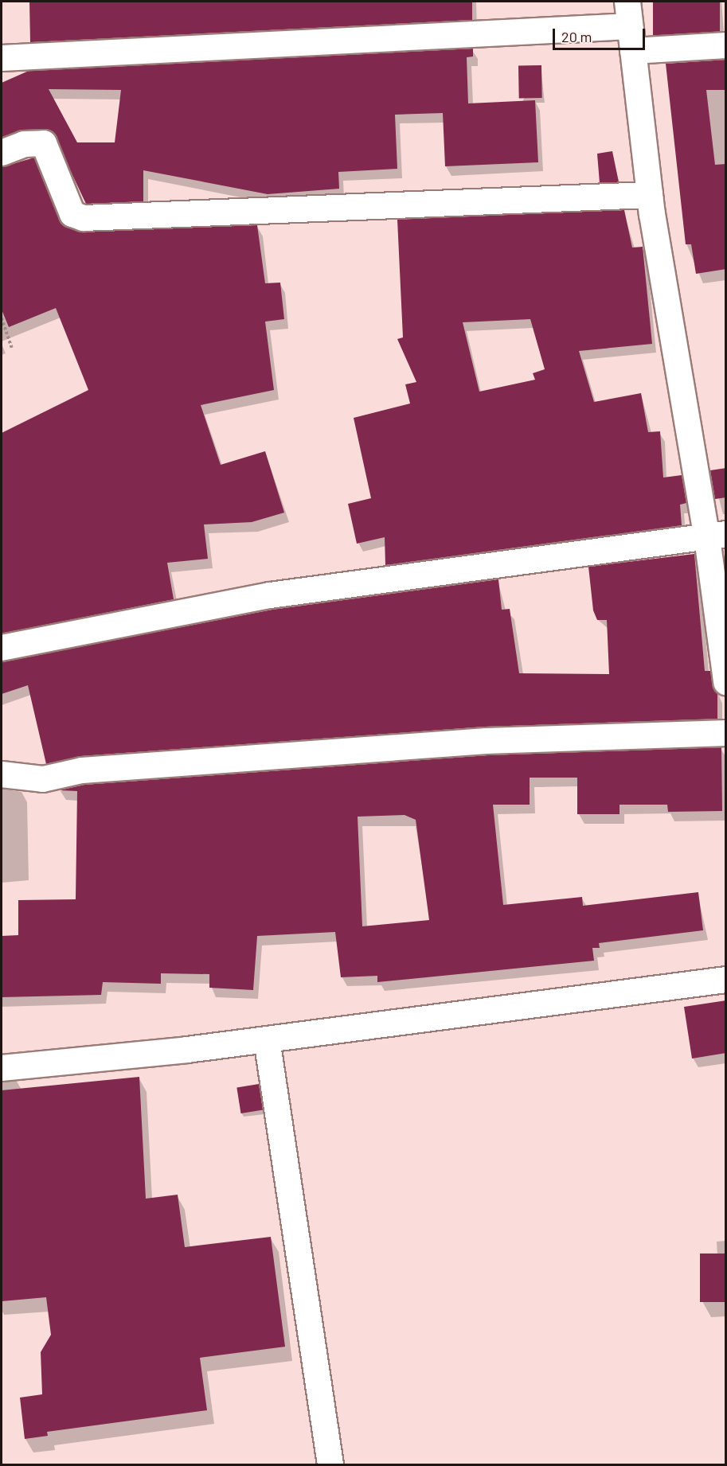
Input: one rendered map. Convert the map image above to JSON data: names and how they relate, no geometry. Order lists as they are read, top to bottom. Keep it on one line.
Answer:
{"scale_bar":"20 m"}
